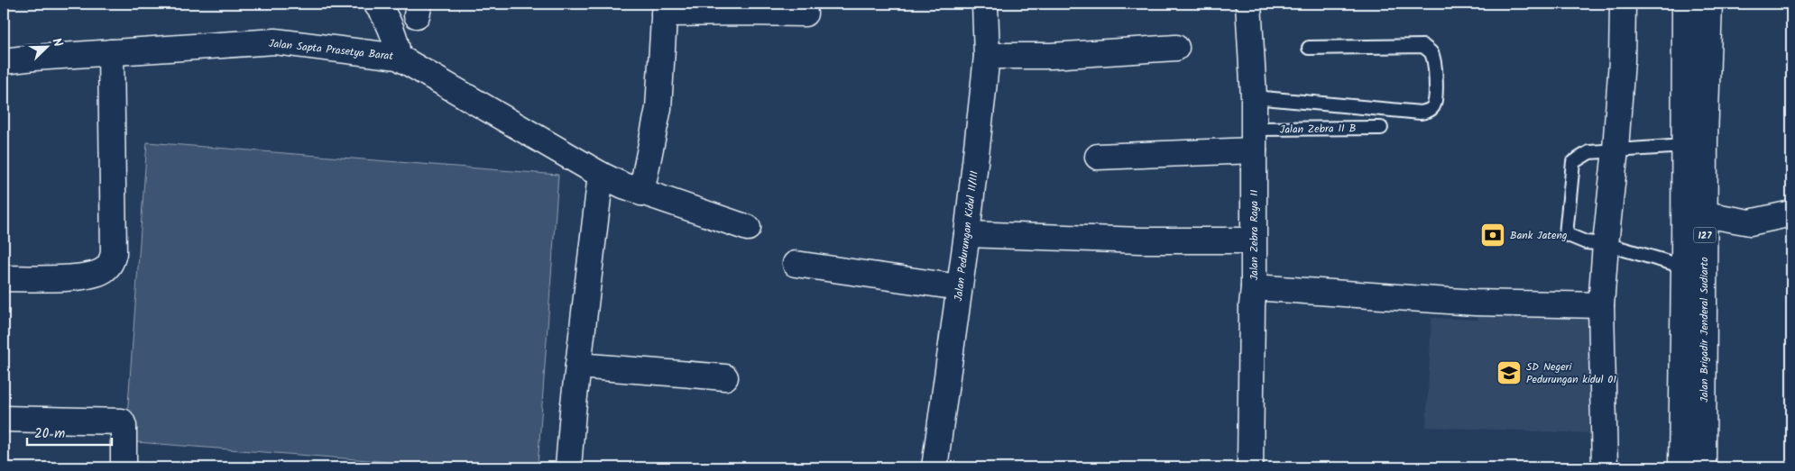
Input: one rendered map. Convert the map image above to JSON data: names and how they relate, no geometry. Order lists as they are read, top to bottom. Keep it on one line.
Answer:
{"streets":{"street":["Jalan Sapta Prasetya Barat","Jalan Zebra Raya II","127","Jalan Pedurungan Kidul II/III","Jalan Brigadir Jenderal Sudiarto"],"lane":["Jalan Zebra II B"]},"crossings":[["Jalan Zebra II B","Jalan Zebra Raya II"]],"places":{"bank":["Bank Jateng"],"school or university":["SD Negeri Pedurungan kidul 01"]},"scale_bar":"20 m","north":"top right"}
